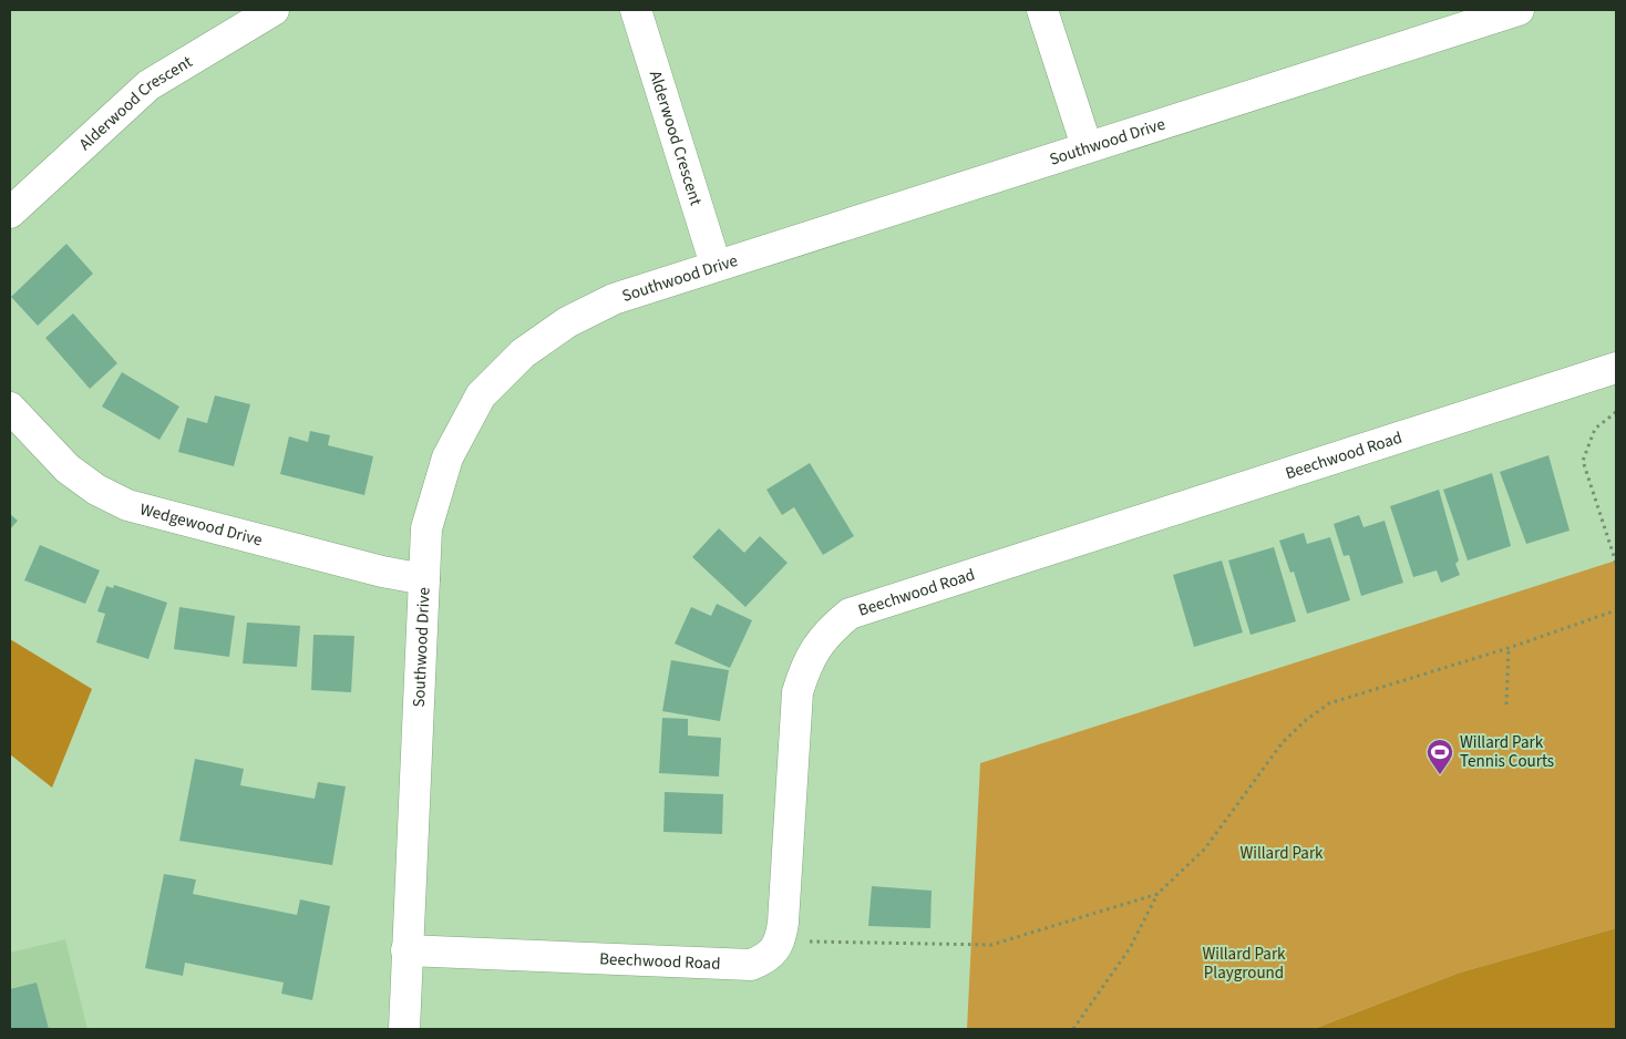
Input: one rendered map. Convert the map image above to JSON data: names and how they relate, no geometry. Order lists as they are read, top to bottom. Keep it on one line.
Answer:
{"streets":{"street":["Alderwood Crescent","Southwood Drive","Beechwood Road","Wedgewood Drive"]},"crossings":[["Alderwood Crescent","Southwood Drive"],["Southwood Drive","Beechwood Road"],["Southwood Drive","Wedgewood Drive"]],"parks":["Willard Park","Willard Park Playground"],"places":{"sports":["Willard Park Tennis Courts"]}}
